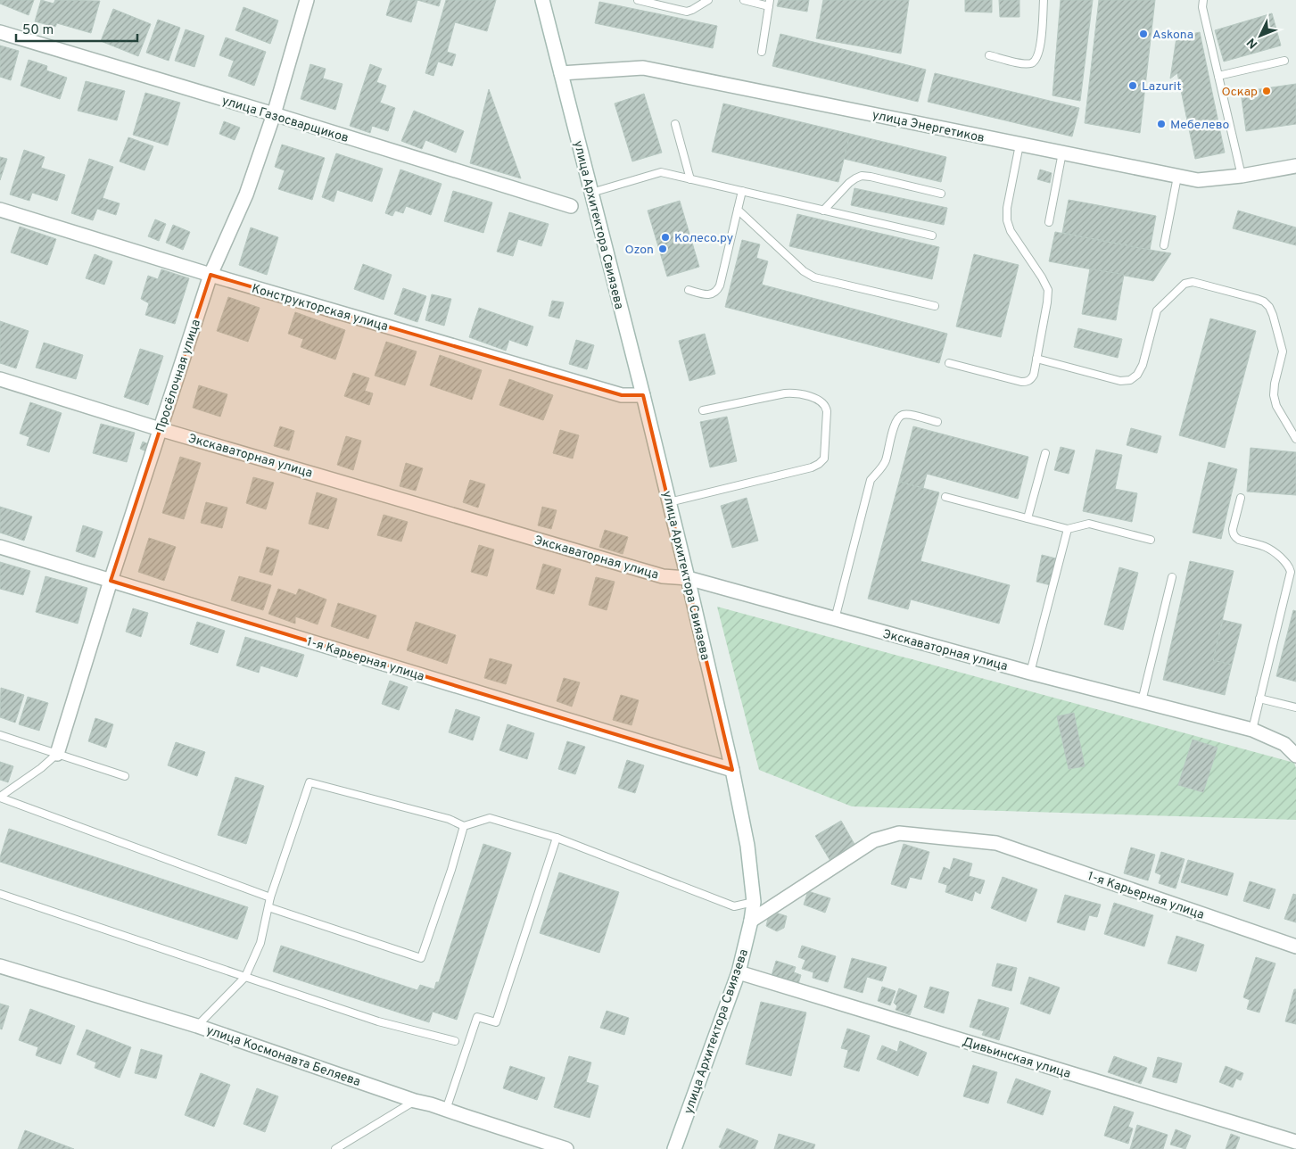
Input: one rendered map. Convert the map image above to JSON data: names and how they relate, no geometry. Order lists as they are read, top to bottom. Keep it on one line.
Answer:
{"streets":{"street":["улица Газосварщиков","улица Энергетиков","улица Архитектора Свиязева","Конструкторская улица","Просёлочная улица","Экскаваторная улица","1-я Карьерная улица","улица Космонавта Беляева","Дивьинская улица"]},"crossings":[["улица Газосварщиков","Просёлочная улица"],["улица Энергетиков","улица Архитектора Свиязева"],["улица Архитектора Свиязева","Конструкторская улица"],["улица Архитектора Свиязева","Экскаваторная улица"],["улица Архитектора Свиязева","1-я Карьерная улица"],["улица Архитектора Свиязева","Дивьинская улица"],["Конструкторская улица","Просёлочная улица"],["Просёлочная улица","Экскаваторная улица"],["Просёлочная улица","1-я Карьерная улица"]],"places":["Askona","Lazurit","Оскар","Мебелево","Колесо.ру","Ozon"],"scale_bar":"50 m","north":"bottom left"}
